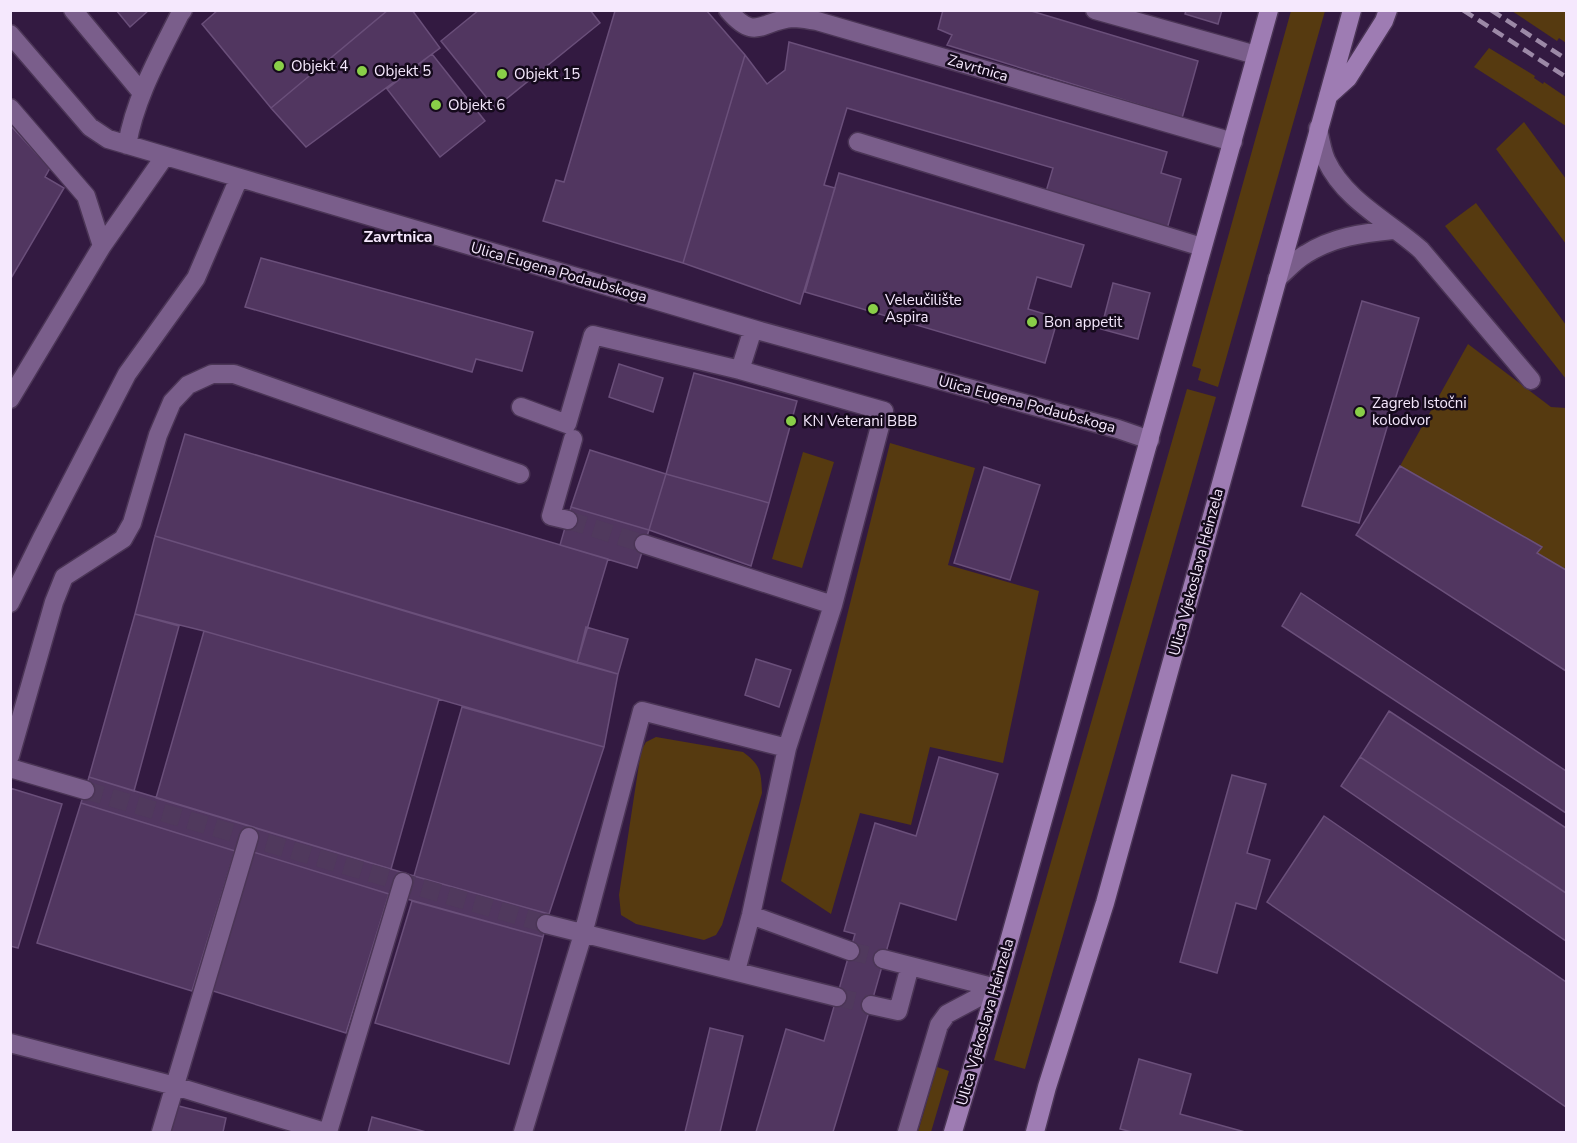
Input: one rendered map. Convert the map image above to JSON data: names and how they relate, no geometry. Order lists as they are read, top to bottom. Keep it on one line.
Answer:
{"streets":{"main road":["Ulica Vjekoslava Heinzela"],"street":["Zavrtnica","Ulica Eugena Podaubskoga"]},"crossings":[["Zavrtnica","Ulica Vjekoslava Heinzela"],["Ulica Eugena Podaubskoga","Ulica Vjekoslava Heinzela"]],"districts":["Zavrtnica"],"places":["Objekt 4","Objekt 5","Objekt 15","Objekt 6","Veleučilište Aspira","Bon appetit","Zagreb Istočni kolodvor","KN Veterani BBB"]}
